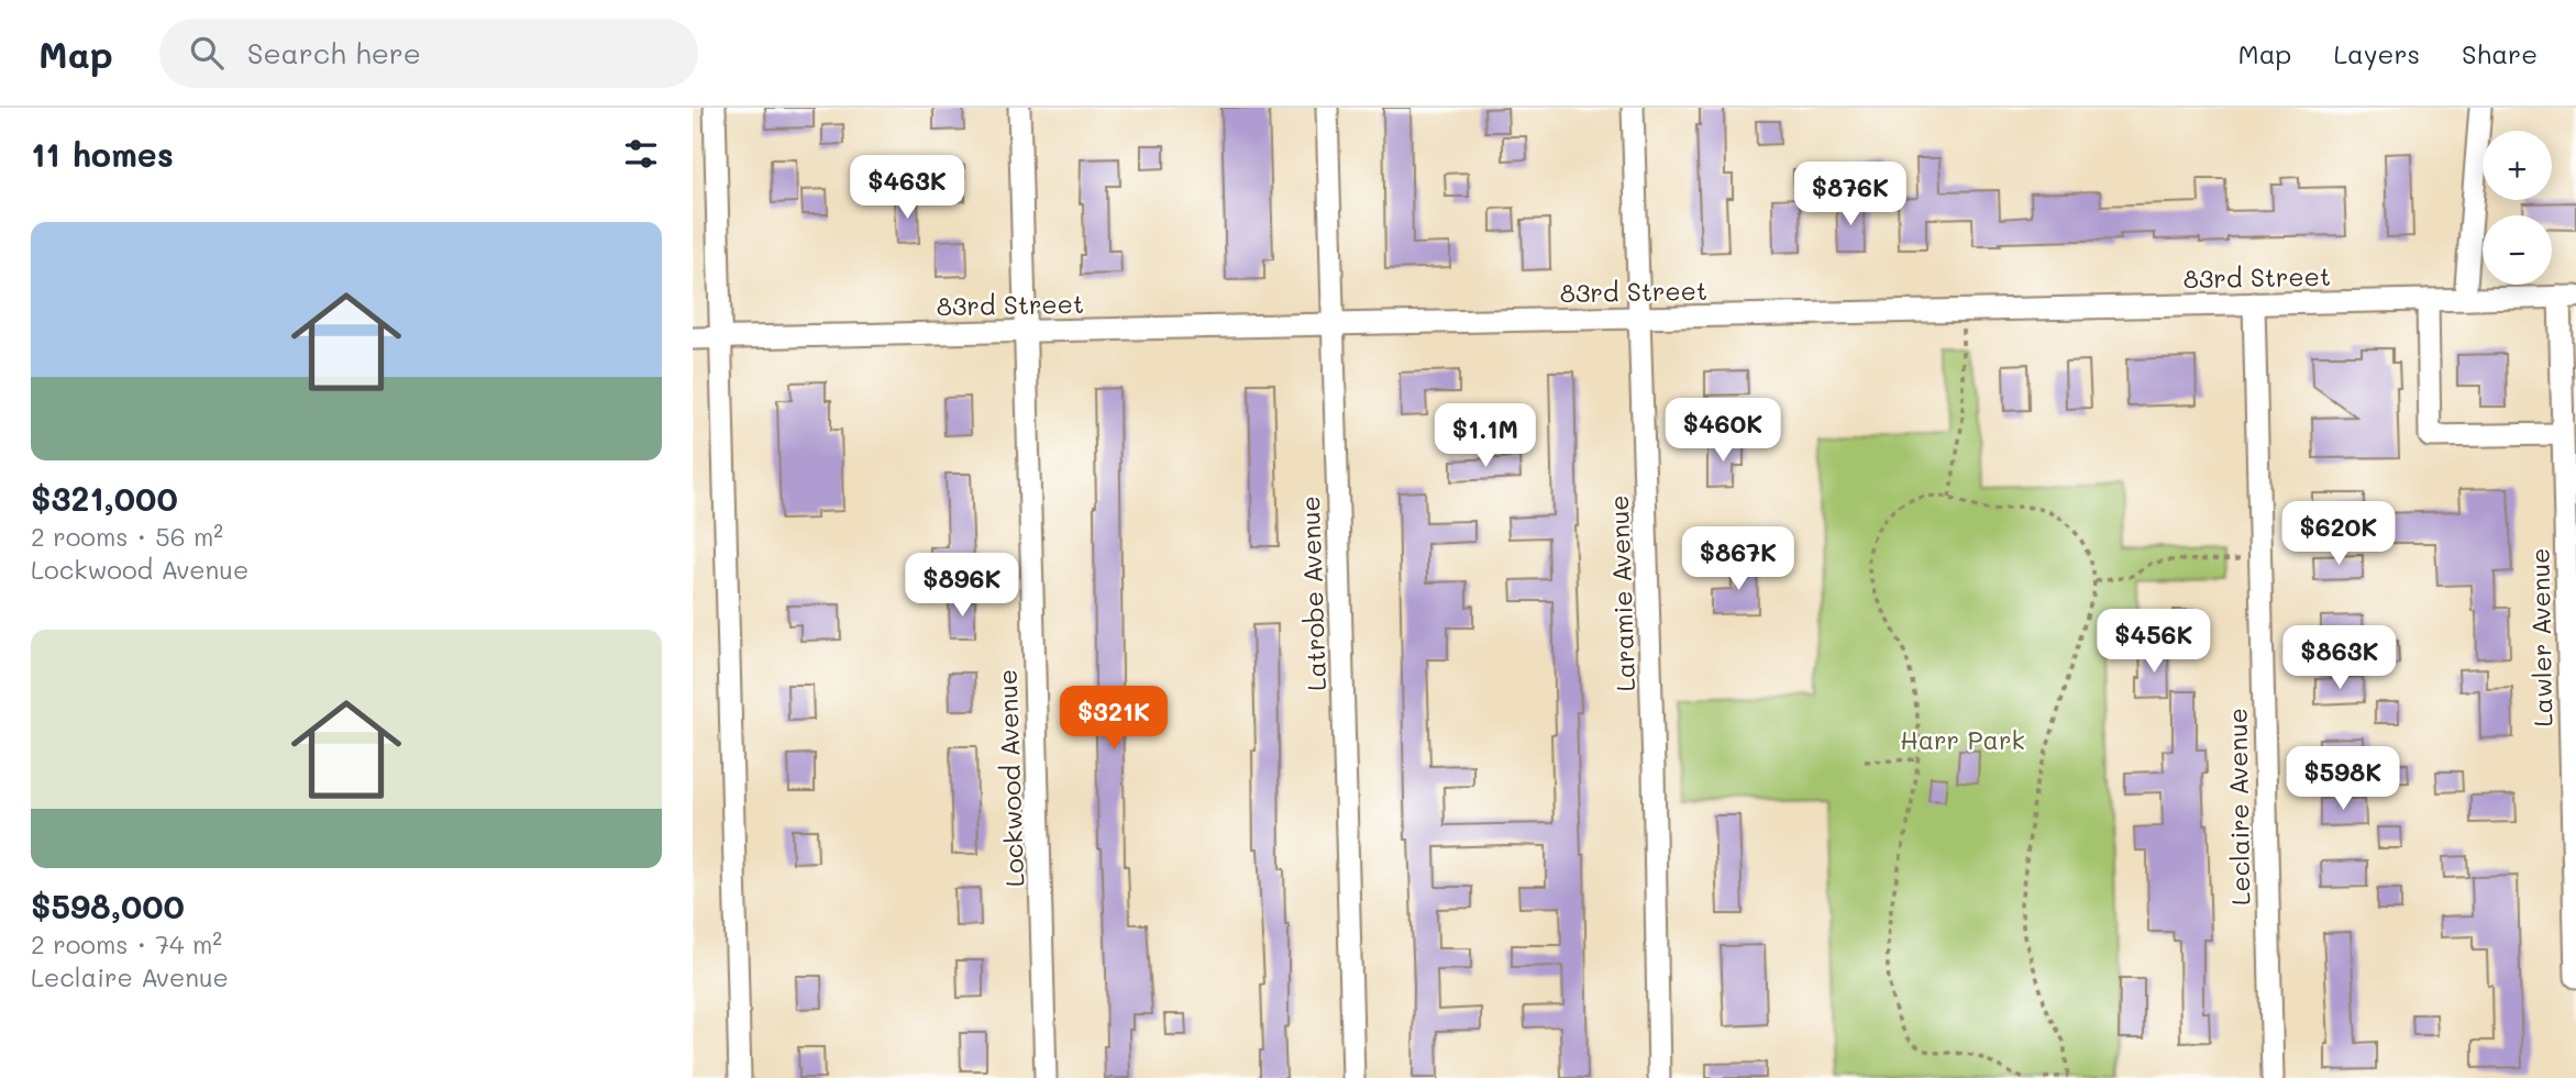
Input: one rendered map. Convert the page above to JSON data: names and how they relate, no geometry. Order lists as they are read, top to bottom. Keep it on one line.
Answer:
{"streets":{"street":["83rd Street","Latrobe Avenue","Laramie Avenue","Lawler Avenue","Lockwood Avenue","Leclaire Avenue"]},"crossings":[["83rd Street","Latrobe Avenue"],["83rd Street","Laramie Avenue"],["83rd Street","Lawler Avenue"],["83rd Street","Lockwood Avenue"],["83rd Street","Leclaire Avenue"]],"parks":["Harr Park"],"page":{"header":"Map","search":"Search here","nav":["Map","Layers","Share"],"heading":"11 homes","map_buttons":["+","−"],"price":["$463K","$876K","$460K","$1.1M","$620K","$867K","$896K","$456K","$863K","$321K","$598K"],"list":[{"name":"$321,000","note":"2 rooms · 56 m² · Lockwood Avenue"},{"name":"$598,000","note":"2 rooms · 74 m² · Leclaire Avenue"}]}}
